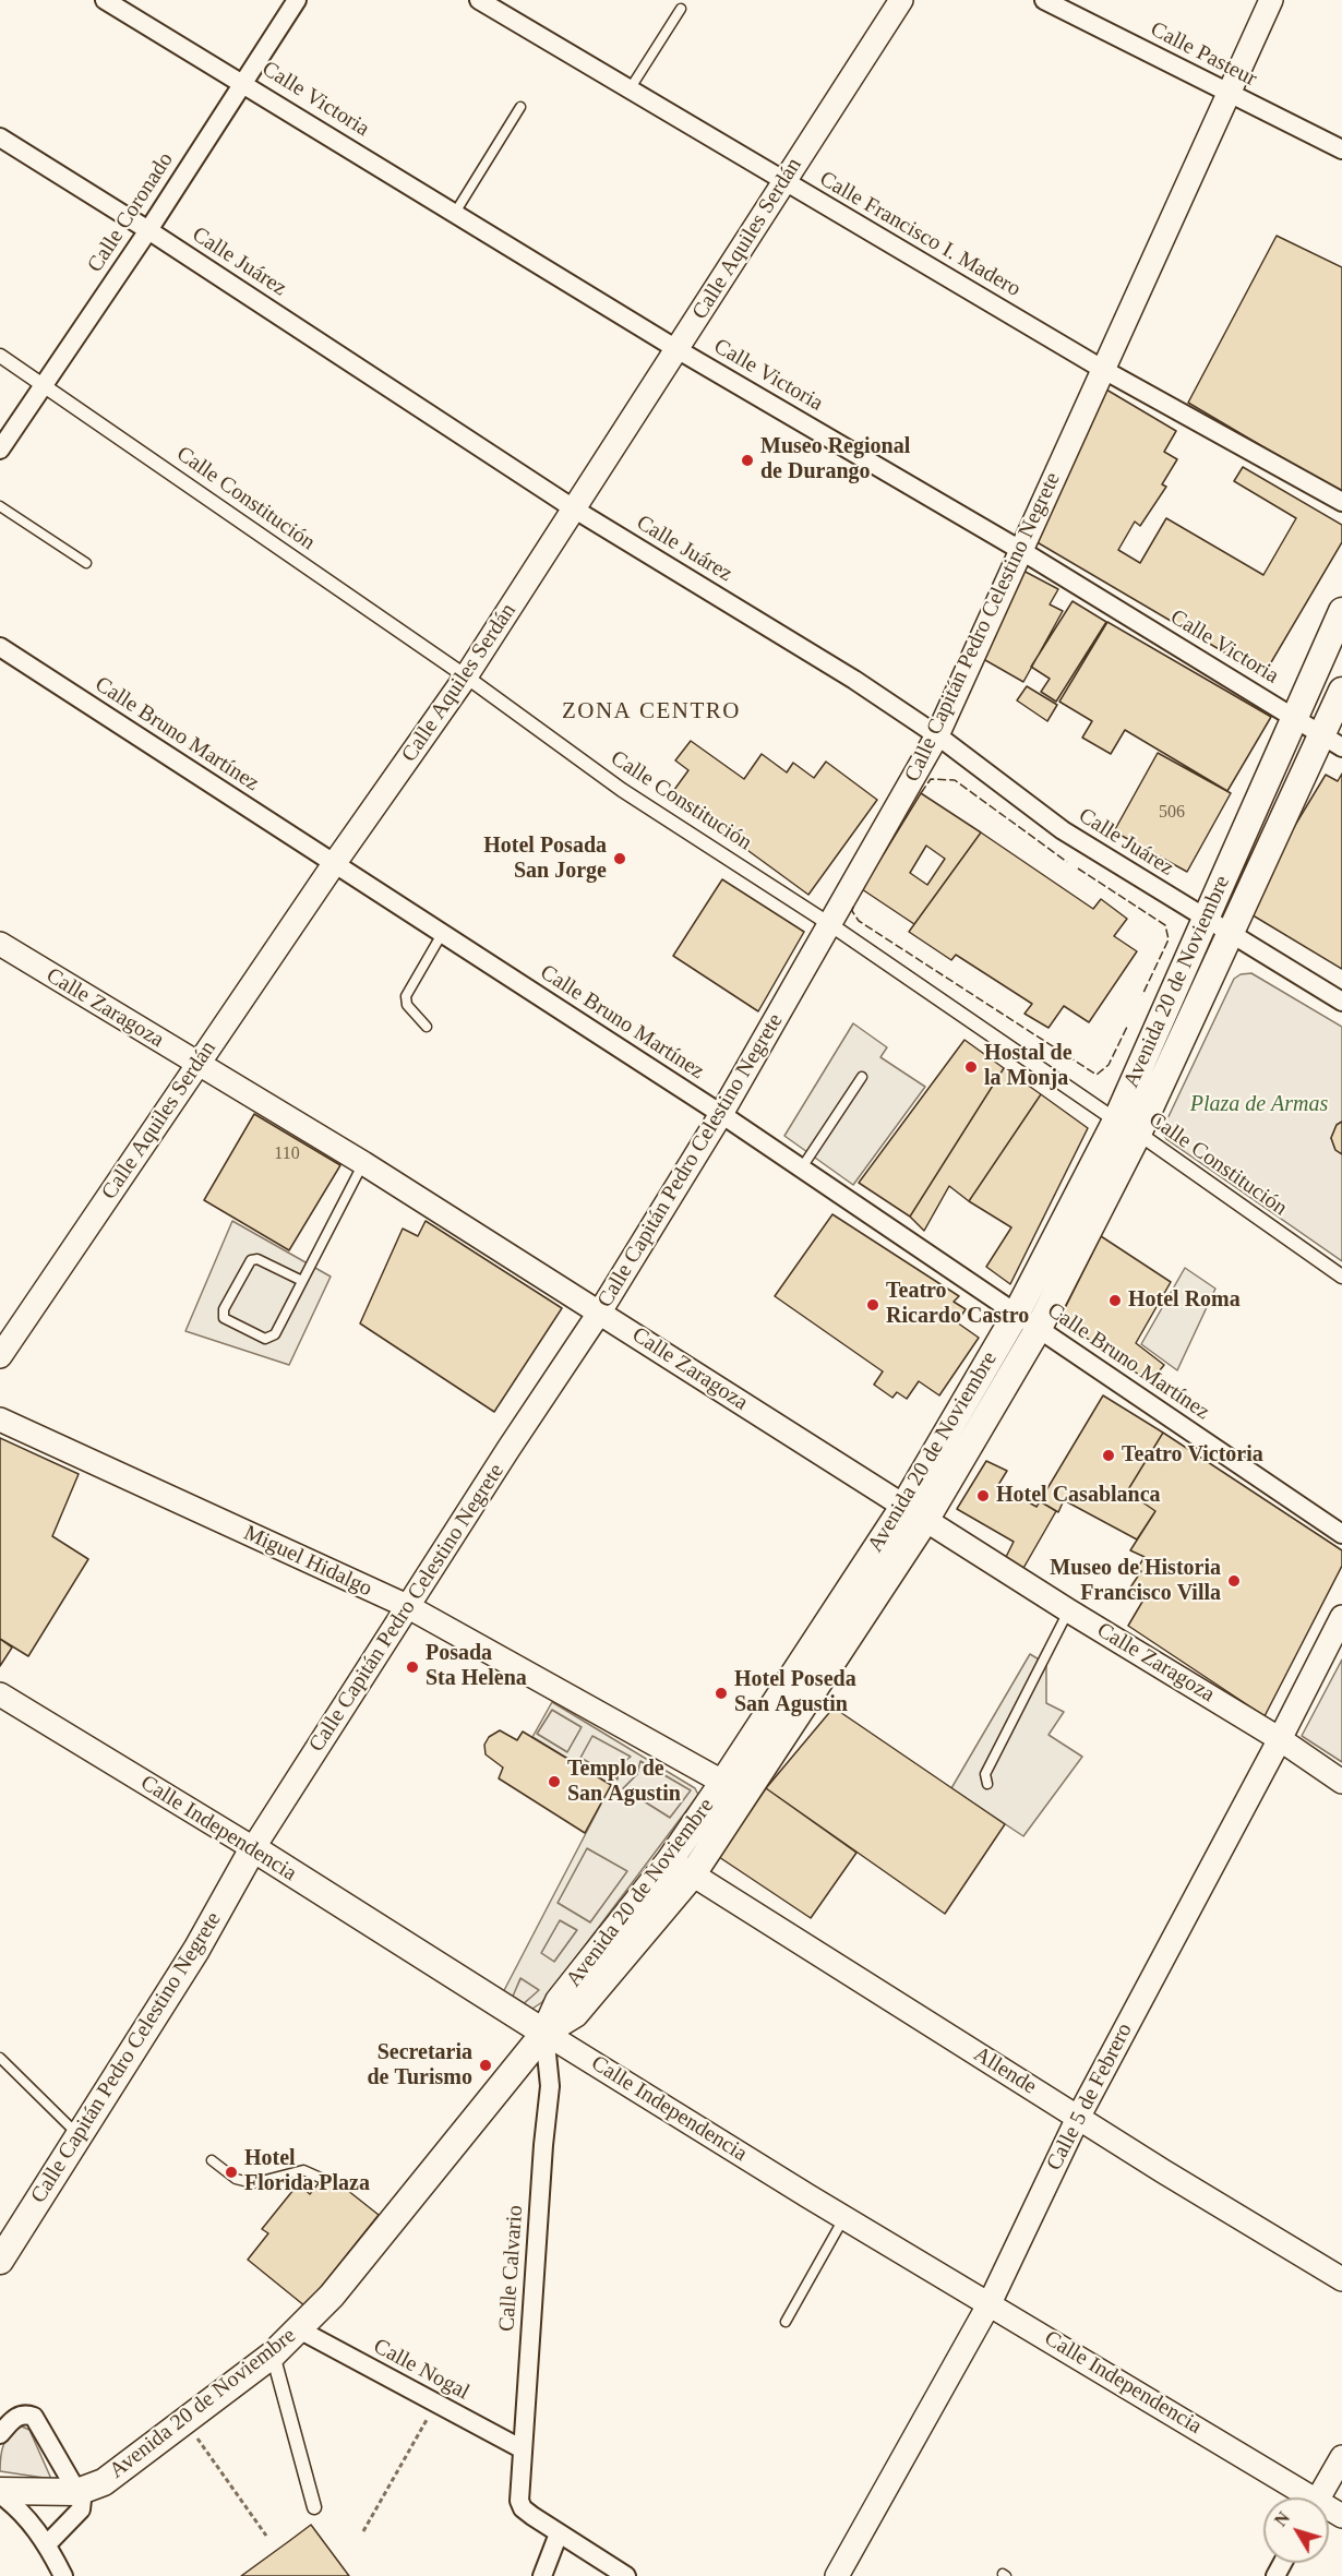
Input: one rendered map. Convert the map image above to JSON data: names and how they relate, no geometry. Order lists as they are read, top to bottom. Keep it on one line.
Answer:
{"streets":{"main road":["Calle Capitán Pedro Celestino Negrete","Avenida 20 de Noviembre","Calle Independencia"],"street":["Calle Pasteur","Calle Victoria","Calle Coronado","Calle Francisco I. Madero","Calle Aquiles Serdán","Calle Juárez","Calle Constitución","Calle Bruno Martínez","Calle Zaragoza","Miguel Hidalgo","Allende","Calle 5 de Febrero","Calle Calvario","Calle Nogal"]},"crossings":[["Calle Pasteur","Calle Capitán Pedro Celestino Negrete"],["Calle Victoria","Calle Coronado"],["Calle Victoria","Calle Aquiles Serdán"],["Calle Victoria","Calle Capitán Pedro Celestino Negrete"],["Calle Victoria","Avenida 20 de Noviembre"],["Calle Coronado","Calle Juárez"],["Calle Coronado","Calle Constitución"],["Calle Francisco I. Madero","Calle Aquiles Serdán"],["Calle Francisco I. Madero","Calle Capitán Pedro Celestino Negrete"],["Calle Aquiles Serdán","Calle Juárez"],["Calle Aquiles Serdán","Calle Constitución"],["Calle Aquiles Serdán","Calle Bruno Martínez"],["Calle Aquiles Serdán","Calle Zaragoza"],["Calle Juárez","Calle Capitán Pedro Celestino Negrete"],["Calle Juárez","Avenida 20 de Noviembre"],["Calle Constitución","Calle Capitán Pedro Celestino Negrete"],["Calle Constitución","Avenida 20 de Noviembre"],["Calle Capitán Pedro Celestino Negrete","Calle Bruno Martínez"],["Calle Capitán Pedro Celestino Negrete","Calle Zaragoza"],["Calle Capitán Pedro Celestino Negrete","Miguel Hidalgo"],["Calle Capitán Pedro Celestino Negrete","Calle Independencia"],["Calle Bruno Martínez","Avenida 20 de Noviembre"],["Avenida 20 de Noviembre","Calle Zaragoza"],["Avenida 20 de Noviembre","Miguel Hidalgo"],["Avenida 20 de Noviembre","Calle Independencia"],["Avenida 20 de Noviembre","Allende"],["Avenida 20 de Noviembre","Calle Calvario"],["Avenida 20 de Noviembre","Calle Nogal"],["Calle Zaragoza","Calle 5 de Febrero"],["Calle Independencia","Calle 5 de Febrero"],["Calle Independencia","Calle Calvario"],["Allende","Calle 5 de Febrero"],["Calle Calvario","Calle Nogal"]],"districts":["ZONA CENTRO"],"parks":["Plaza de Armas"],"places":["Museo Regional de Durango","Hotel Posada San Jorge","Hostal de la Monja","Hotel Roma","Teatro Ricardo Castro","Teatro Victoria","Hotel Casablanca","Museo de Historia Francisco Villa","Posada Sta Helena","Hotel Poseda San Agustin","Templo de San Agustin","Secretaria de Turismo","Hotel Florida Plaza"],"house_numbers":["506","110"],"north":"top left"}
